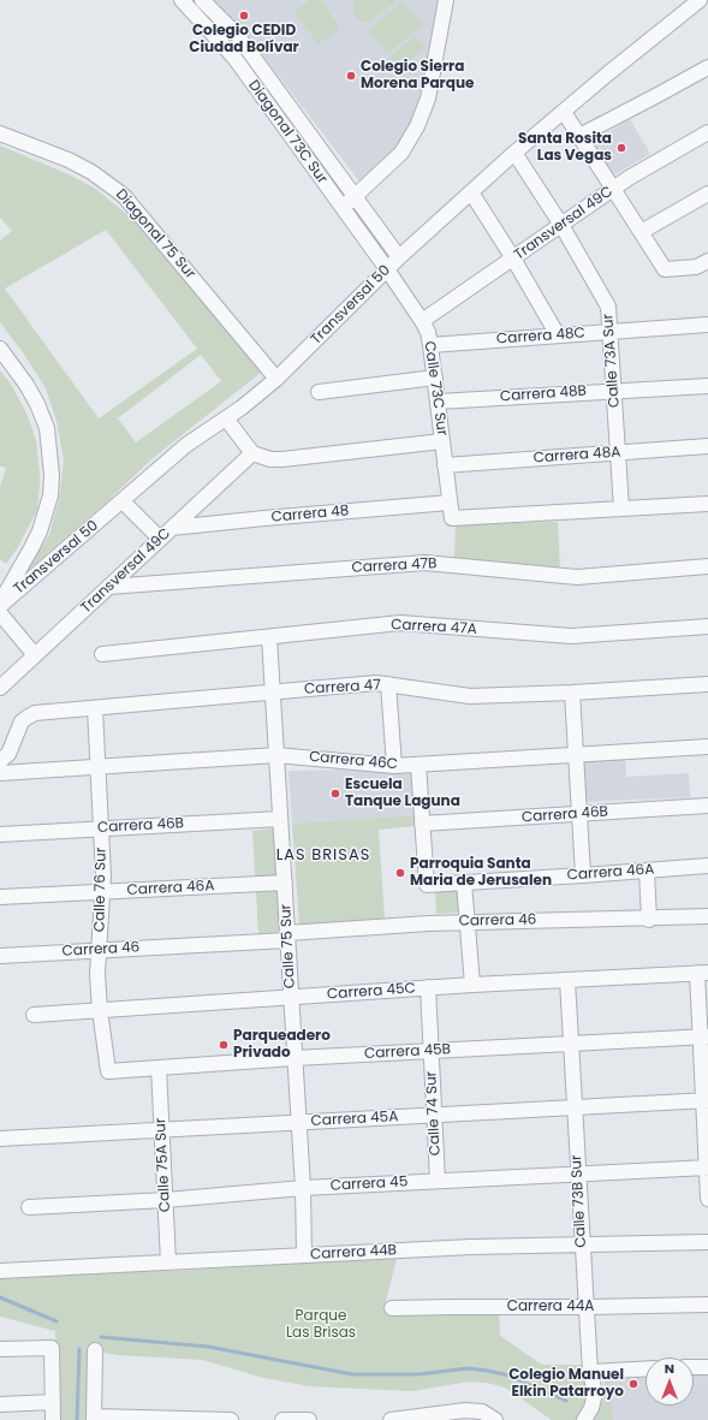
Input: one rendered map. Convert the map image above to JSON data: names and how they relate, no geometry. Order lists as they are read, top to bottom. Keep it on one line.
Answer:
{"streets":{"street":["Diagonal 73C Sur","Transversal 49C","Diagonal 75 Sur","Transversal 50","Carrera 48C","Calle 73A Sur","Calle 73C Sur","Carrera 48B","Carrera 48A","Carrera 48","Carrera 47B","Carrera 47A","Carrera 47","Carrera 46C","Carrera 46B","Carrera 46A","Calle 76 Sur","Carrera 46","Calle 75 Sur","Carrera 45C","Carrera 45B","Calle 74 Sur","Carrera 45A","Calle 75A Sur","Carrera 45","Calle 73B Sur","Carrera 44B","Carrera 44A"]},"crossings":[["Diagonal 73C Sur","Transversal 50"],["Diagonal 73C Sur","Calle 73C Sur"],["Transversal 49C","Calle 73A Sur"],["Transversal 49C","Calle 73C Sur"],["Transversal 49C","Carrera 48"],["Transversal 49C","Carrera 47B"],["Diagonal 75 Sur","Transversal 50"],["Transversal 50","Calle 73A Sur"],["Transversal 50","Calle 73C Sur"],["Carrera 48C","Calle 73A Sur"],["Carrera 48C","Calle 73C Sur"],["Calle 73A Sur","Calle 73C Sur"],["Calle 73A Sur","Carrera 48B"],["Calle 73A Sur","Carrera 48A"],["Calle 73C Sur","Carrera 48B"],["Calle 73C Sur","Carrera 48A"],["Calle 73C Sur","Carrera 48"],["Carrera 47A","Calle 75 Sur"],["Carrera 47","Calle 76 Sur"],["Carrera 47","Calle 75 Sur"],["Carrera 46C","Calle 76 Sur"],["Carrera 46C","Calle 75 Sur"],["Carrera 46B","Carrera 46A"],["Carrera 46B","Calle 76 Sur"],["Carrera 46B","Calle 75 Sur"],["Carrera 46A","Calle 76 Sur"],["Carrera 46A","Calle 75 Sur"],["Calle 76 Sur","Carrera 46"],["Calle 76 Sur","Carrera 45C"],["Calle 76 Sur","Carrera 45B"],["Carrera 46","Calle 75 Sur"],["Calle 75 Sur","Carrera 45C"],["Calle 75 Sur","Carrera 45B"],["Calle 75 Sur","Carrera 45A"],["Calle 75 Sur","Carrera 45"],["Calle 75 Sur","Carrera 44B"],["Carrera 45C","Calle 74 Sur"],["Carrera 45C","Calle 73B Sur"],["Carrera 45B","Calle 74 Sur"],["Carrera 45B","Calle 75A Sur"],["Carrera 45B","Calle 73B Sur"],["Calle 74 Sur","Carrera 45A"],["Calle 74 Sur","Carrera 45"],["Carrera 45A","Calle 75A Sur"],["Carrera 45A","Calle 73B Sur"],["Calle 75A Sur","Carrera 45"],["Calle 75A Sur","Carrera 44B"],["Carrera 45","Calle 73B Sur"],["Calle 73B Sur","Carrera 44B"],["Calle 73B Sur","Carrera 44A"]],"districts":["LAS BRISAS"],"parks":["Parque Las Brisas"],"places":["Colegio CEDID Ciudad Bolívar","Colegio Sierra Morena Parque","Santa Rosita Las Vegas","Escuela Tanque Laguna","Parroquia Santa Maria de Jerusalen","Parqueadero Privado","Colegio Manuel Elkin Patarroyo"],"north":"top"}
